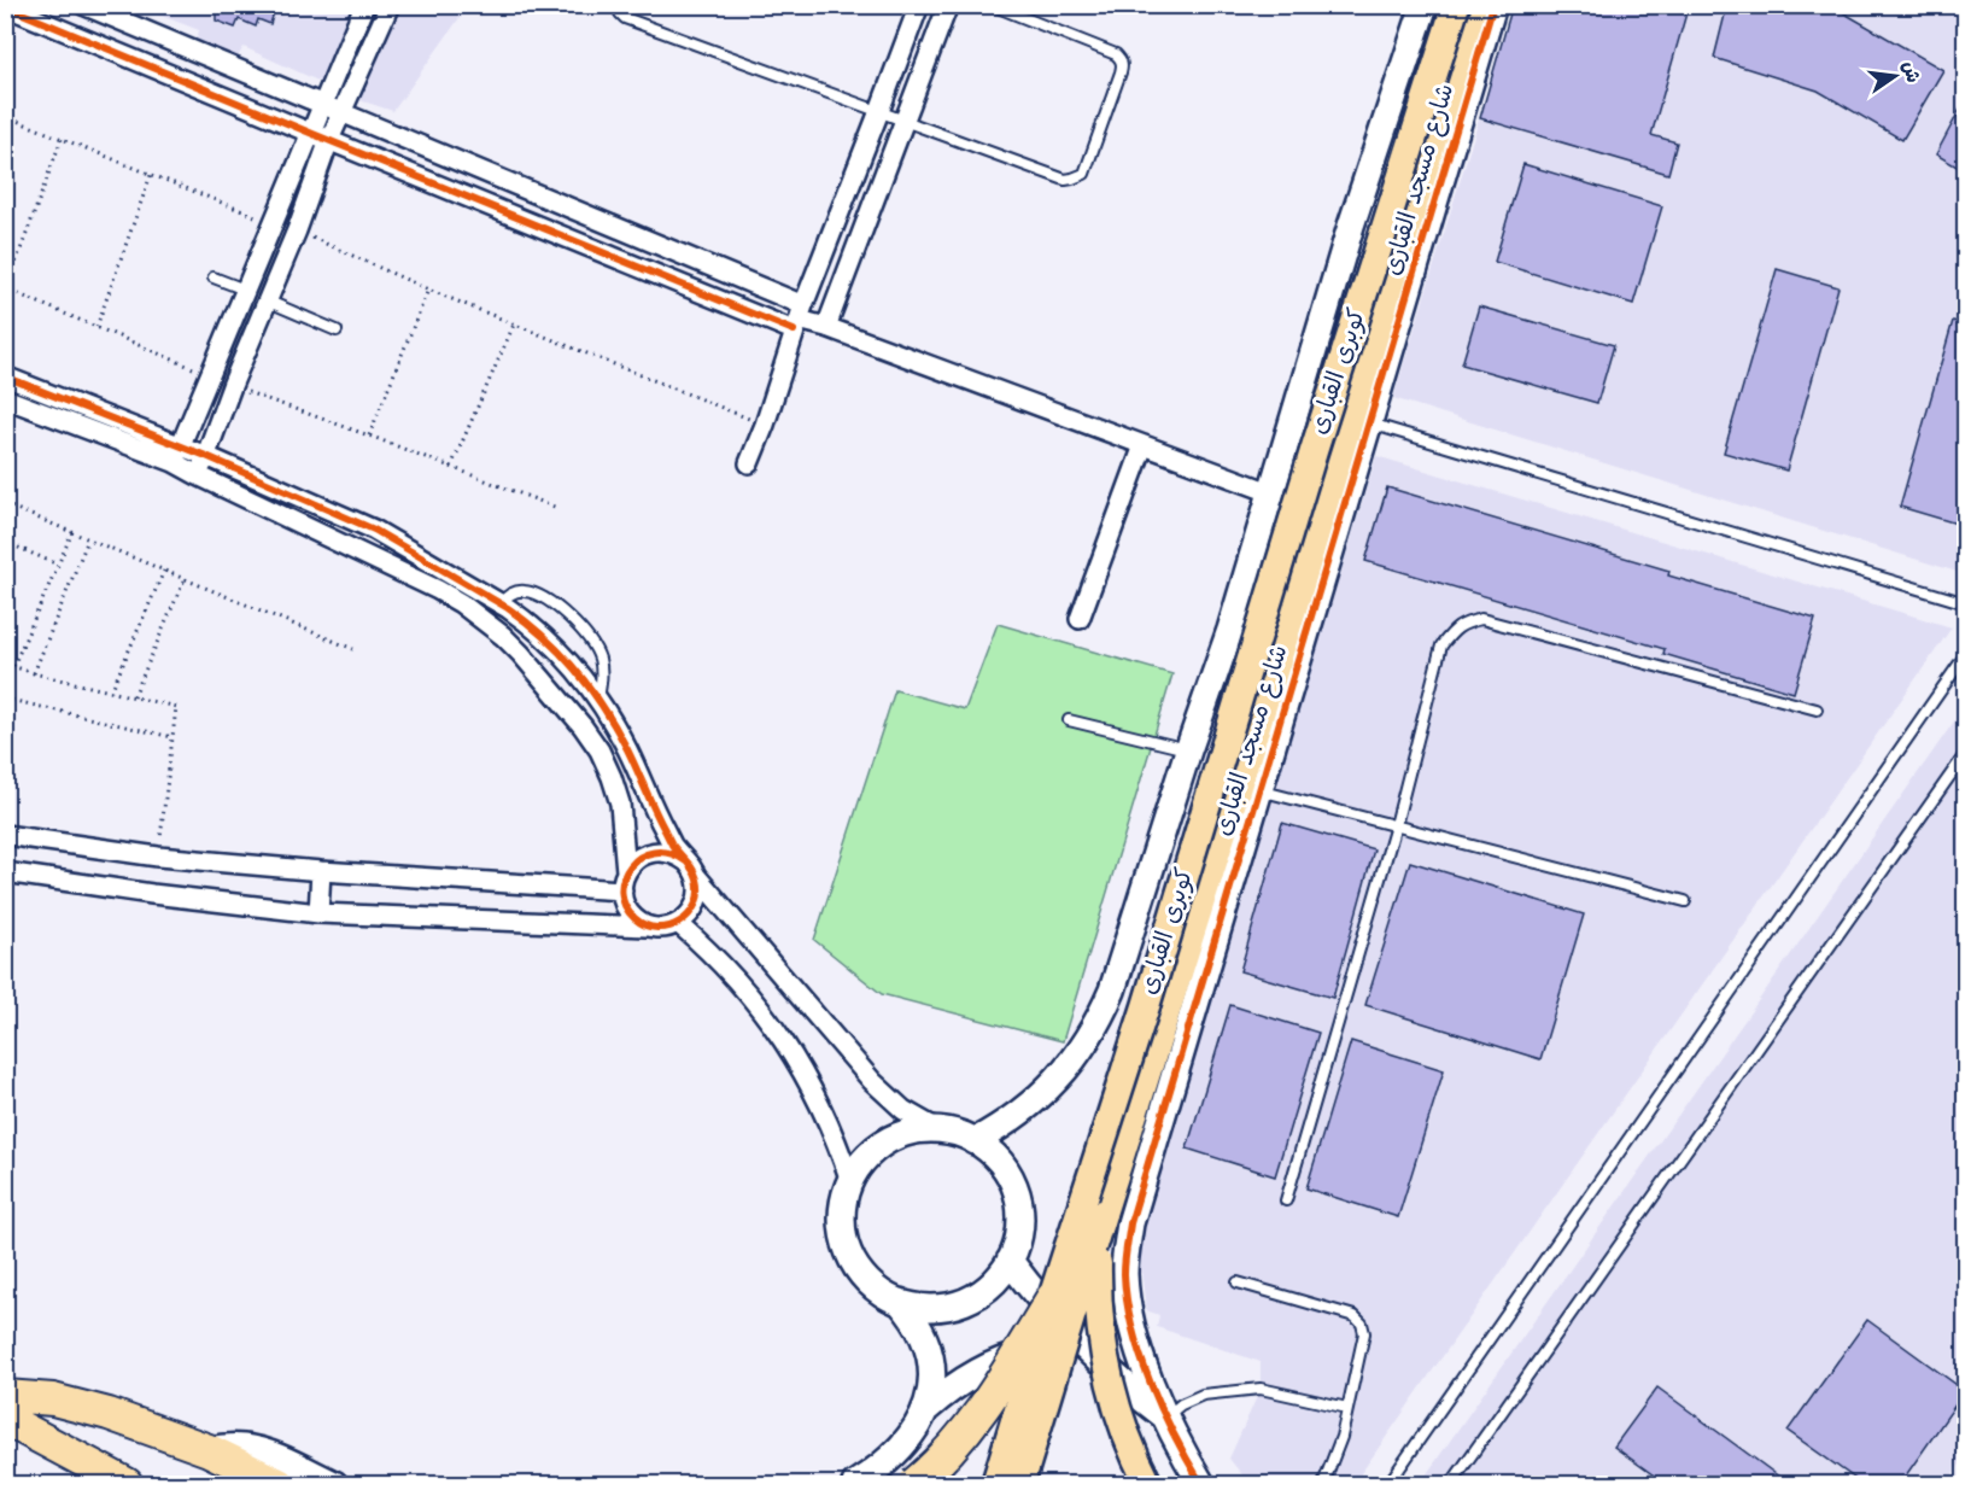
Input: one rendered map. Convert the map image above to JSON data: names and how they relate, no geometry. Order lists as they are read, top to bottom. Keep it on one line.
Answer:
{"streets":{"main road":["كوبرى القبارى"],"street":["شارع مسجد القبارى"]},"north":"right"}
